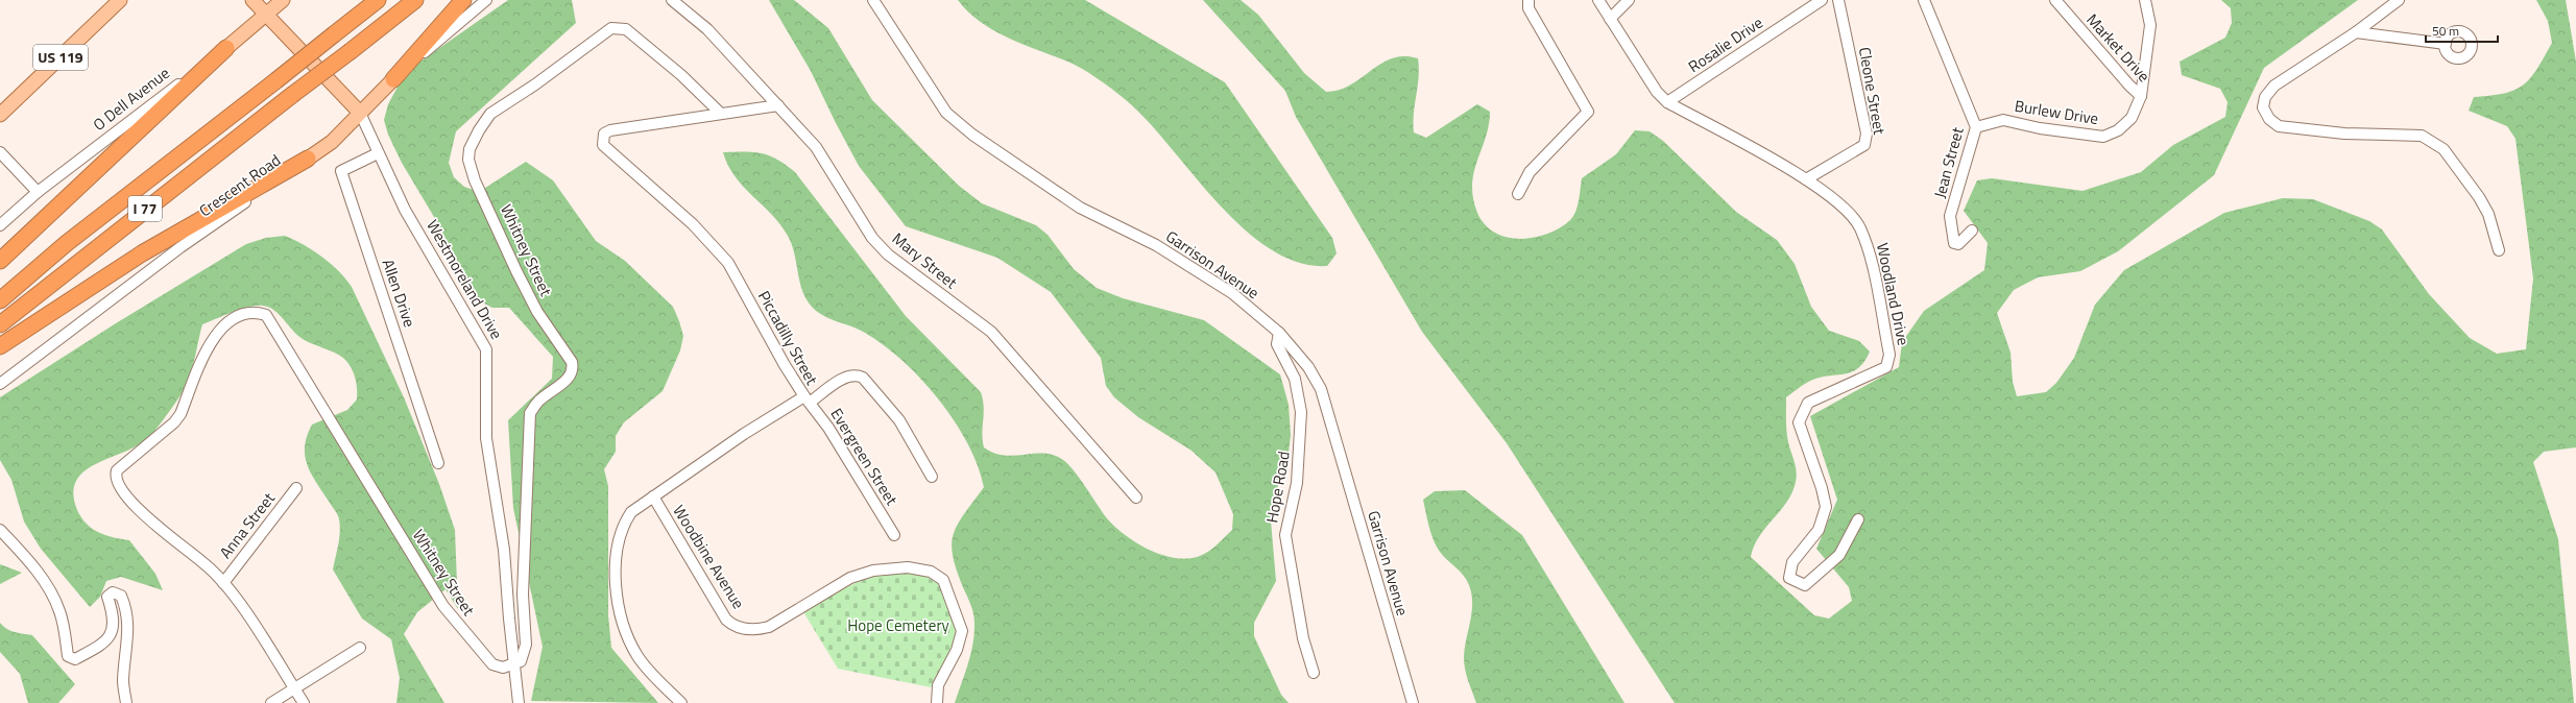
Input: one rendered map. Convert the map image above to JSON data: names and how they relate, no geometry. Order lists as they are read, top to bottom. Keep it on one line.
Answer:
{"streets":{"highway":["I 77"],"main road":["US 119","O Dell Avenue","Crescent Road","Westmoreland Drive"],"street":["Rosalie Drive","Market Drive","Cleone Street","Burlew Drive","Jean Street","Whitney Street","Mary Street","Garrison Avenue","Allen Drive","Woodland Drive","Piccadilly Street","Evergreen Street","Hope Road","Anna Street","Woodbine Avenue"]},"crossings":[["Rosalie Drive","Woodland Drive"],["Market Drive","Burlew Drive"],["Cleone Street","Woodland Drive"],["O Dell Avenue","Westmoreland Drive"],["Burlew Drive","Jean Street"],["Crescent Road","Westmoreland Drive"],["Whitney Street","Westmoreland Drive"],["Whitney Street","Piccadilly Street"],["Whitney Street","Anna Street"],["Mary Street","Piccadilly Street"],["Garrison Avenue","Hope Road"],["Westmoreland Drive","Allen Drive"],["Piccadilly Street","Evergreen Street"],["Piccadilly Street","Woodbine Avenue"]],"parks":["Hope Cemetery"],"scale_bar":"50 m"}
